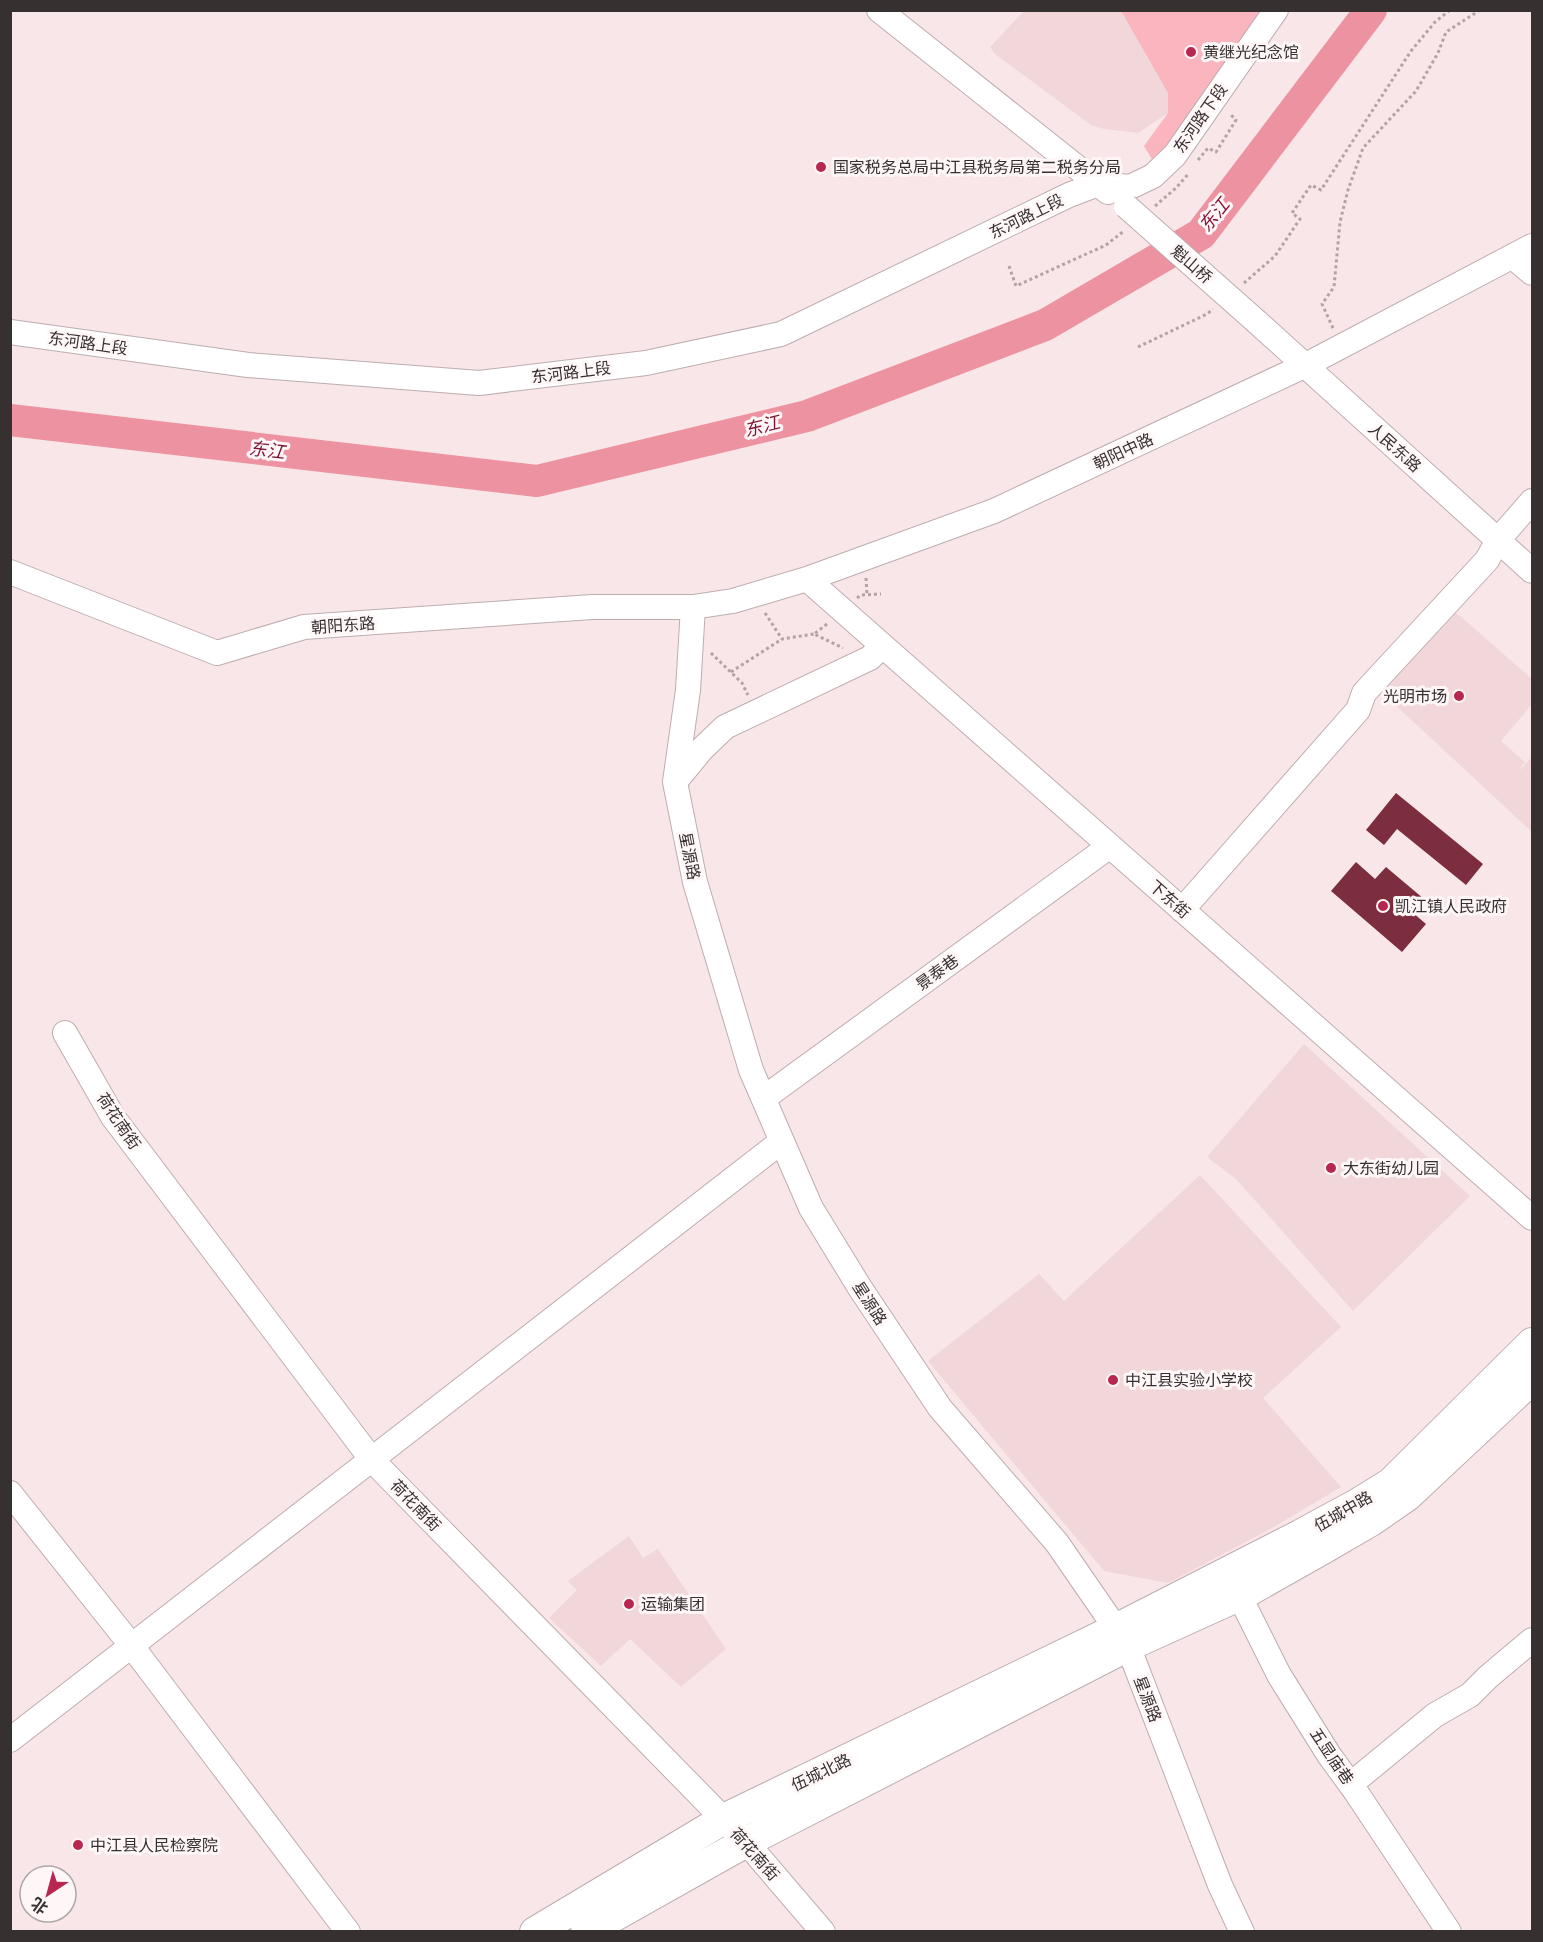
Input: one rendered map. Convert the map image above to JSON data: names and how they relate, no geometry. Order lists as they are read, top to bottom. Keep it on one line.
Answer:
{"streets":{"main road":["伍城中路","伍城北路"],"street":["东河路下段","东河路上段","魁山桥","人民东路","朝阳中路","朝阳东路","星源路","下东街","景泰巷","荷花南街","五显庙巷"]},"crossings":[["东河路下段","东河路上段"],["东河路下段","魁山桥"],["东河路上段","魁山桥"],["魁山桥","人民东路"],["人民东路","朝阳中路"],["朝阳中路","朝阳东路"],["朝阳中路","星源路"],["朝阳中路","下东街"],["朝阳东路","星源路"],["星源路","景泰巷"],["星源路","伍城中路"],["星源路","伍城北路"],["下东街","景泰巷"],["荷花南街","伍城北路"],["伍城中路","五显庙巷"],["伍城中路","伍城北路"]],"water":["东江"],"places":["黄继光纪念馆","国家税务总局中江县税务局第二税务分局","光明市场","凯江镇人民政府","大东街幼儿园","中江县实验小学校","运输集团","中江县人民检察院"],"north":"bottom left"}
